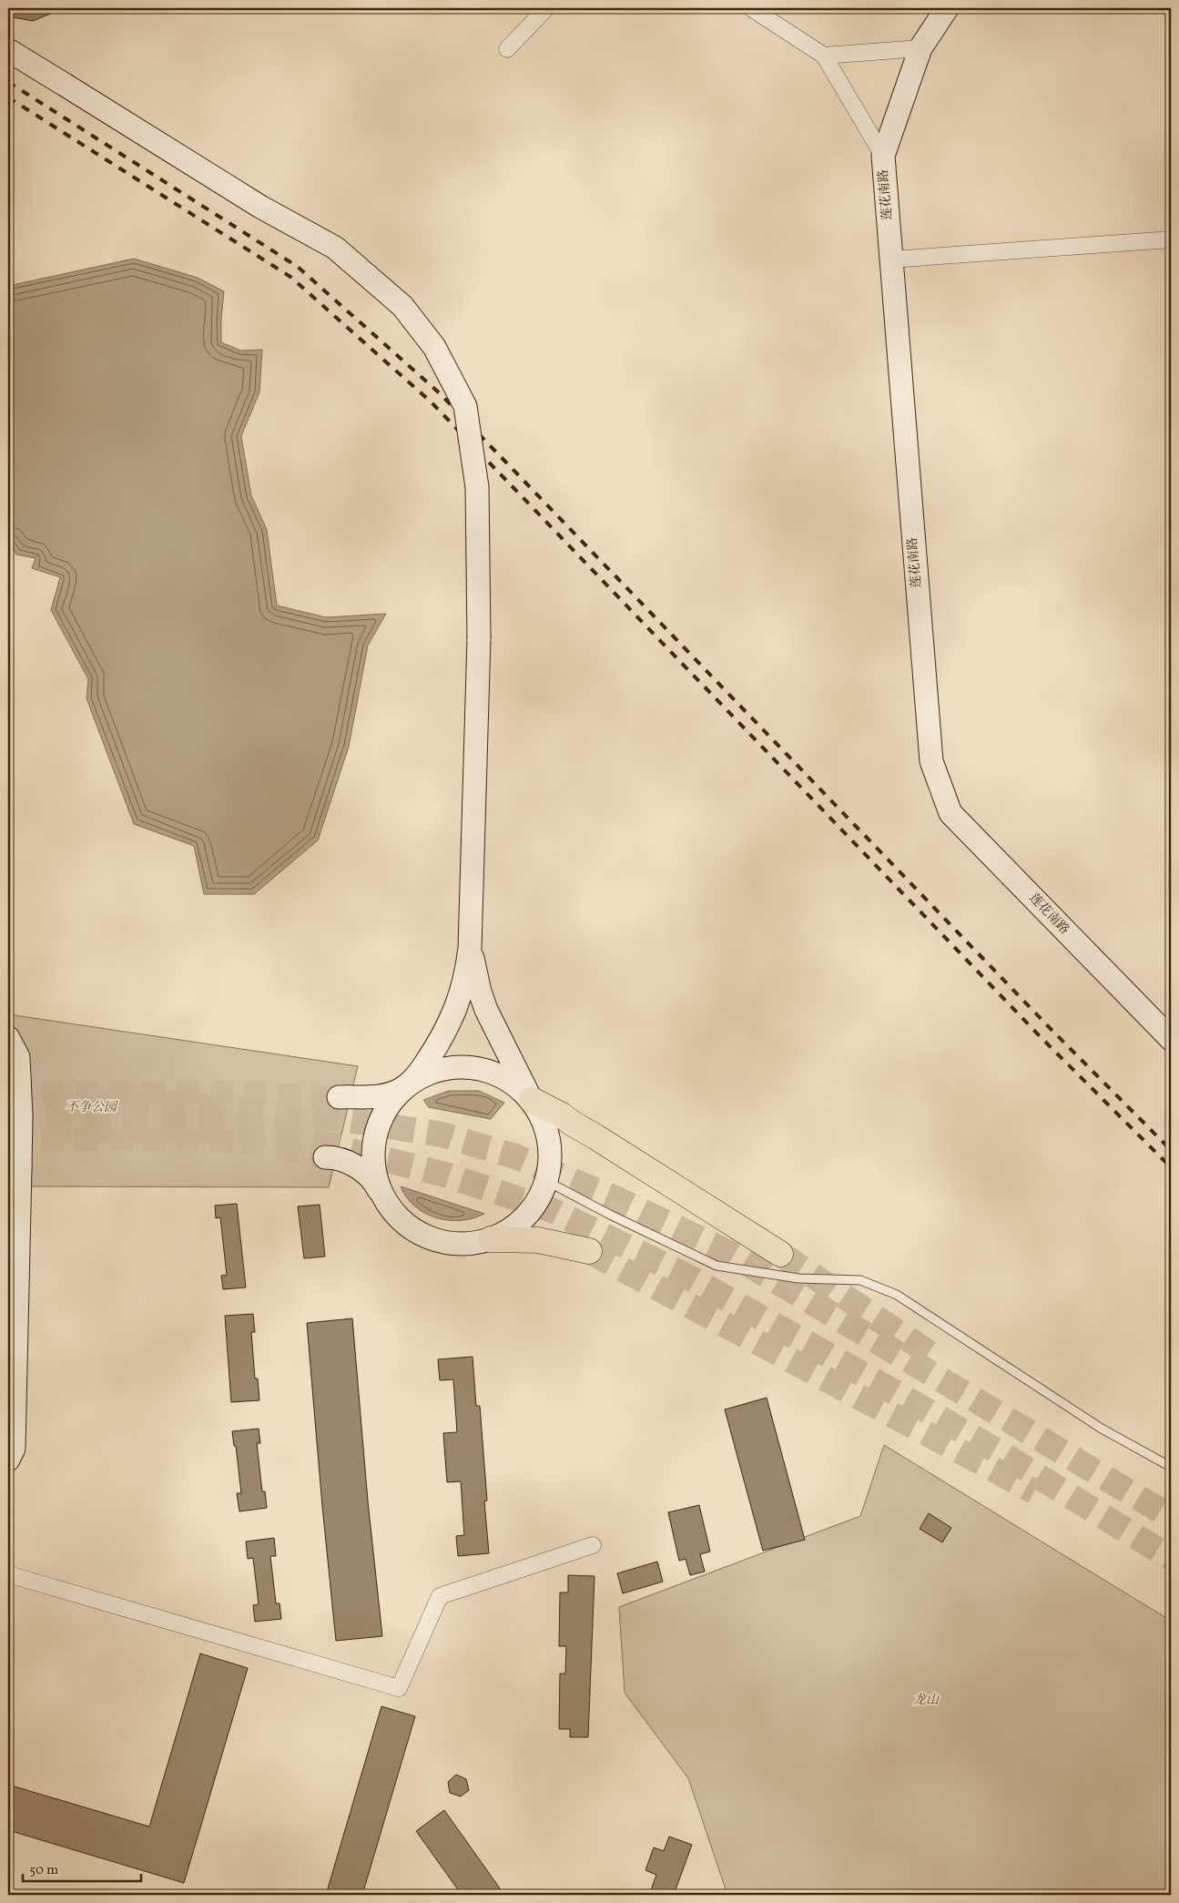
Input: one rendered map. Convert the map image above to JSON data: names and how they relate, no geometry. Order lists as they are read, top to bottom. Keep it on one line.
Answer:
{"streets":{"street":["莲花南路"]},"parks":["不争公园","龙山"],"scale_bar":"50 m"}
